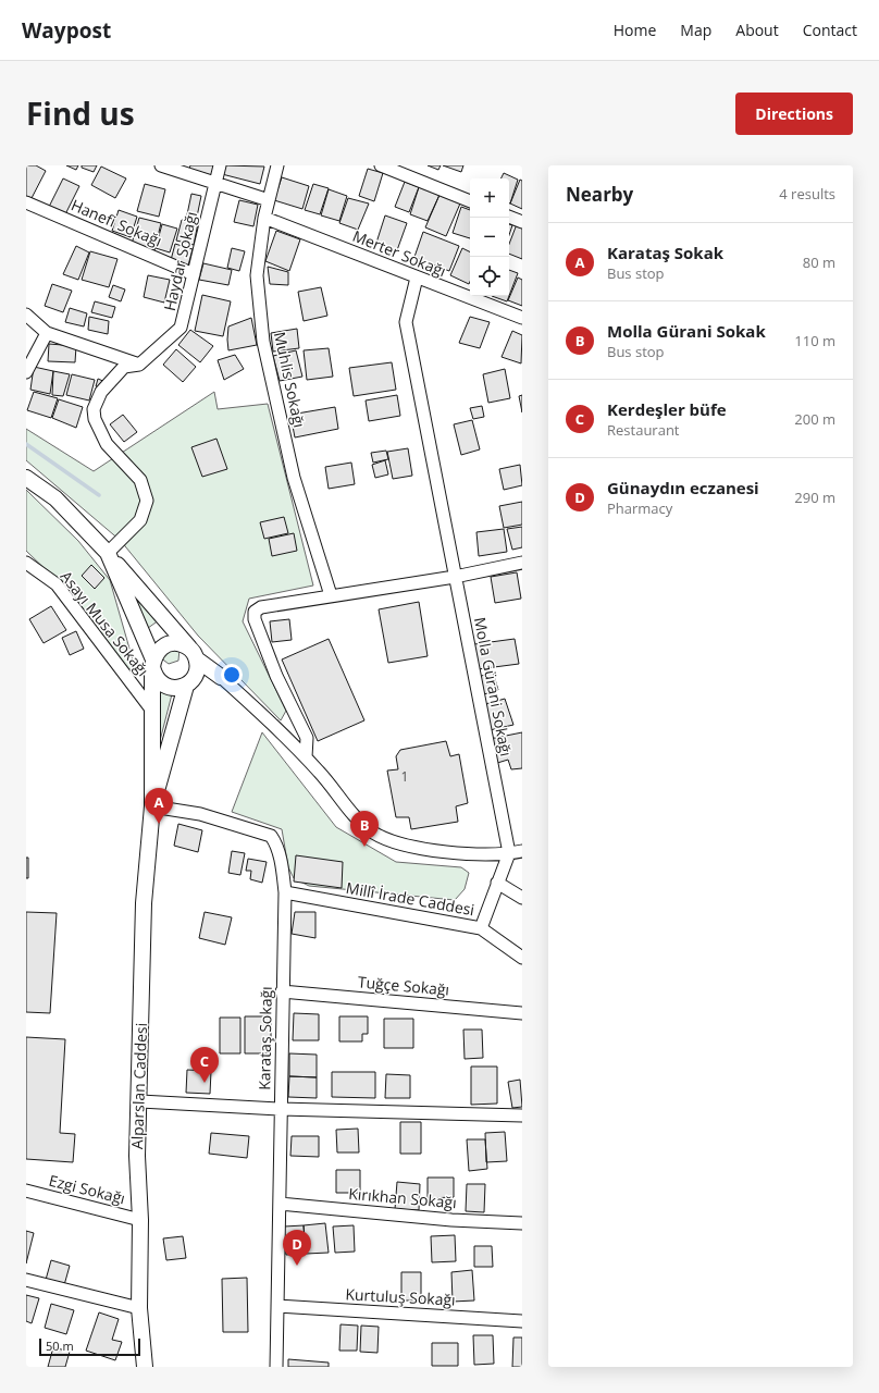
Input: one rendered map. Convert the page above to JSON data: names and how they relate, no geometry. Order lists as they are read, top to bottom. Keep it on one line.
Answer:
{"streets":{"street":["Hanefi Sokağı","Merter Sokağı","Haydar Sokağı","Muhlis Sokağı","Asayı Musa Sokağı","Molla Gürani Sokağı","Millî İrade Caddesi","Tuğçe Sokağı","Karataş Sokağı","Alparslan Caddesi","Ezgi Sokağı","Kırıkhan Sokağı","Kurtuluş Sokağı"]},"crossings":[["Hanefi Sokağı","Haydar Sokağı"],["Merter Sokağı","Muhlis Sokağı"],["Merter Sokağı","Molla Gürani Sokağı"],["Millî İrade Caddesi","Karataş Sokağı"],["Tuğçe Sokağı","Karataş Sokağı"],["Karataş Sokağı","Alparslan Caddesi"],["Karataş Sokağı","Kırıkhan Sokağı"],["Karataş Sokağı","Kurtuluş Sokağı"],["Alparslan Caddesi","Ezgi Sokağı"]],"house_numbers":["1"],"scale_bar":"50 m","page":{"header":"Waypost","nav":["Home","Map","About","Contact"],"title":"Find us","buttons":"Directions","heading":["Nearby","4 results"],"map_buttons":["+","−"],"list":[{"mark":"A","name":"Karataş Sokak","note":"Bus stop","value":"80 m"},{"mark":"B","name":"Molla Gürani Sokak","note":"Bus stop","value":"110 m"},{"mark":"C","name":"Kerdeşler büfe","note":"Restaurant","value":"200 m"},{"mark":"D","name":"Günaydın eczanesi","note":"Pharmacy","value":"290 m"}],"pins":["A","B","C","D"],"scale":"50 m"}}
